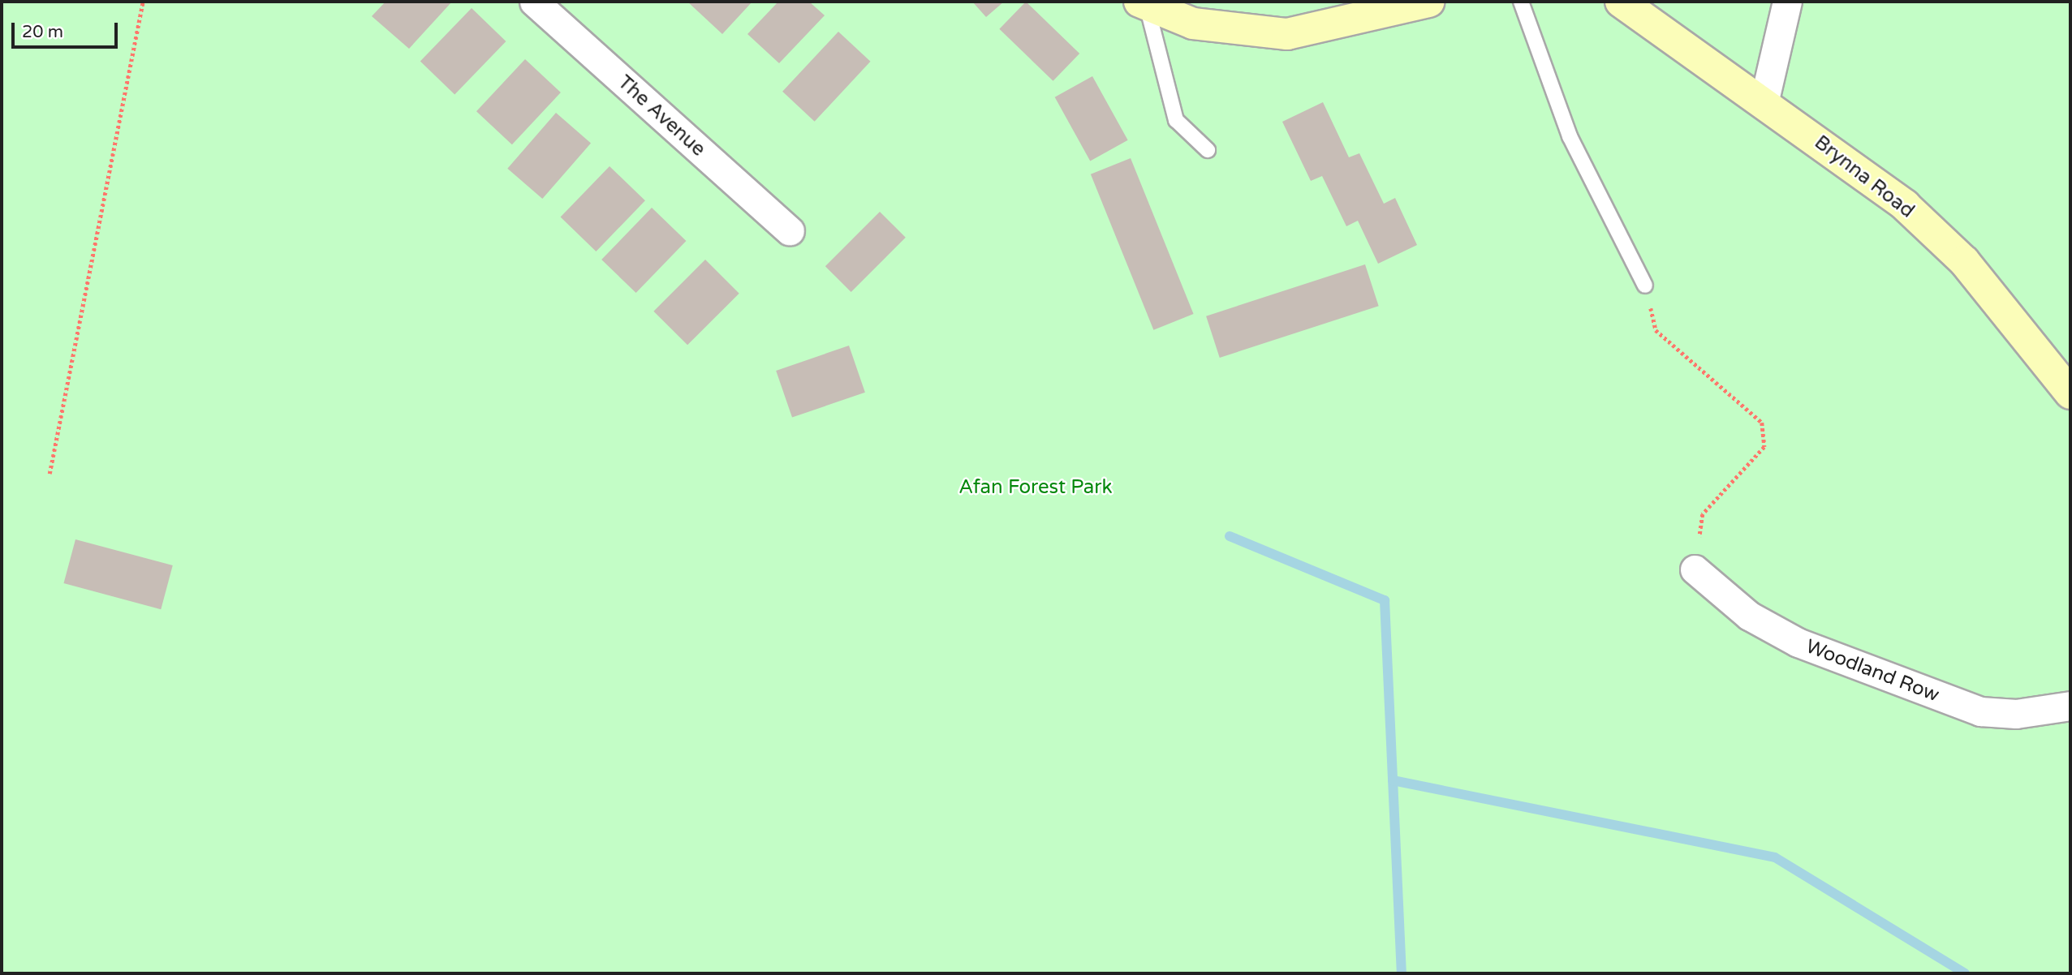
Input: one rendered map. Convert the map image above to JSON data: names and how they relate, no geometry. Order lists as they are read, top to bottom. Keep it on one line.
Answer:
{"streets":{"street":["The Avenue","Brynna Road","Woodland Row"]},"parks":["Afan Forest Park"],"scale_bar":"20 m"}
